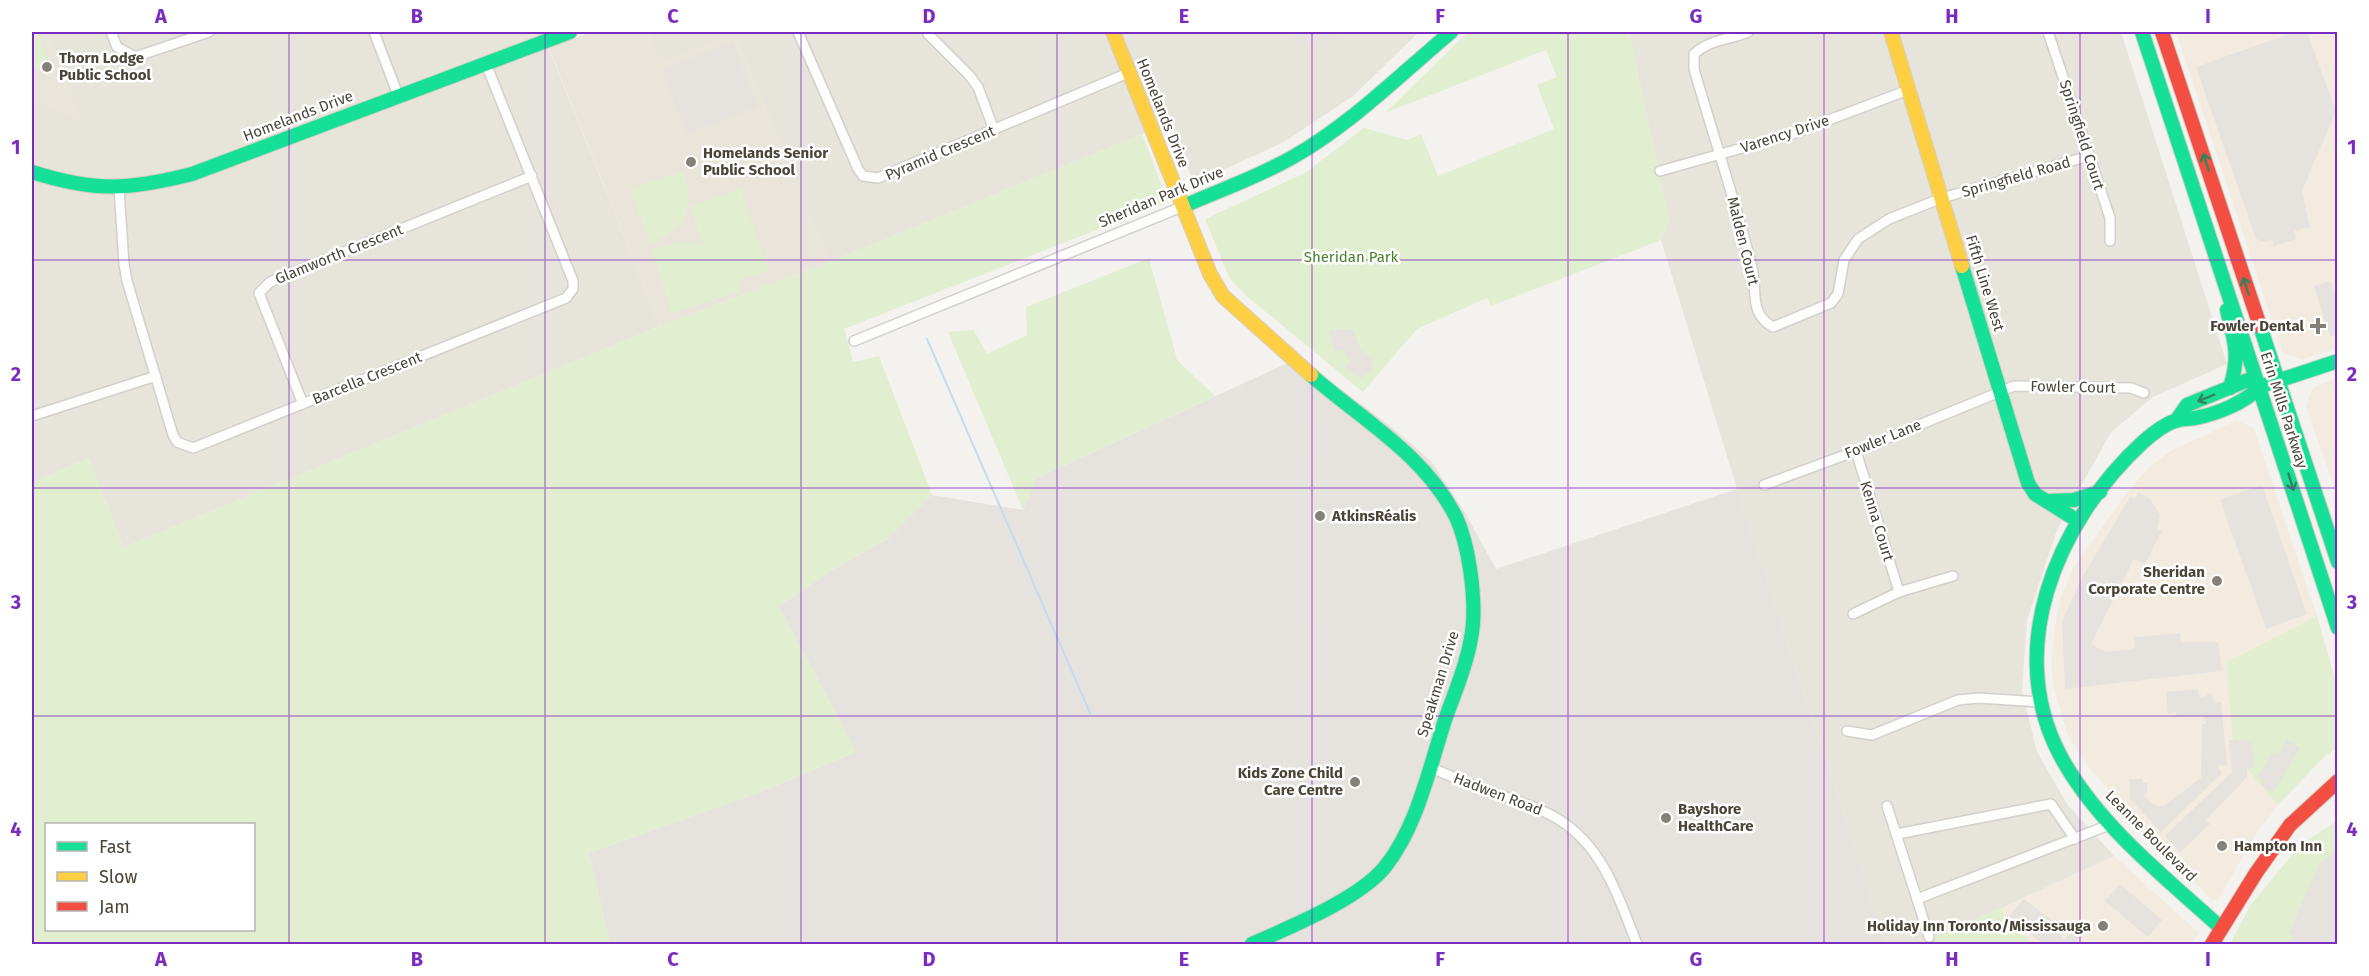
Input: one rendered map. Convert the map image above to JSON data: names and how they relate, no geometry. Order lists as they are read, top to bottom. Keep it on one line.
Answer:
{"streets":{"street":["Homelands Drive","Varency Drive","Springfield Court","Pyramid Crescent","Springfield Road","Sheridan Park Drive","Malden Court","Glamworth Crescent","Fifth Line West","Barcella Crescent","Fowler Court","Erin Mills Parkway","Fowler Lane","Kenna Court","Speakman Drive","Hadwen Road","Leanne Boulevard"]},"crossings":[["Homelands Drive","Pyramid Crescent"],["Homelands Drive","Sheridan Park Drive"],["Homelands Drive","Barcella Crescent"],["Homelands Drive","Speakman Drive"],["Varency Drive","Malden Court"],["Varency Drive","Fifth Line West"],["Springfield Court","Springfield Road"],["Springfield Road","Malden Court"],["Springfield Road","Fifth Line West"],["Sheridan Park Drive","Speakman Drive"],["Malden Court","Fifth Line West"],["Glamworth Crescent","Barcella Crescent"],["Fifth Line West","Fowler Court"],["Fifth Line West","Fowler Lane"],["Fifth Line West","Leanne Boulevard"],["Fowler Court","Fowler Lane"],["Erin Mills Parkway","Leanne Boulevard"],["Fowler Lane","Kenna Court"],["Speakman Drive","Hadwen Road"]],"parks":["Sheridan Park"],"places":{"other":["Thorn Lodge Public School","Homelands Senior Public School","AtkinsRéalis","Sheridan Corporate Centre","Kids Zone Child Care Centre","Bayshore HealthCare","Hampton Inn","Holiday Inn Toronto/Mississauga"],"health":["Fowler Dental"]},"legend":["Fast","Slow","Jam"],"grid":{"columns":["A","B","C","D","E","F","G","H","I"],"rows":["1","2","3","4"]}}
